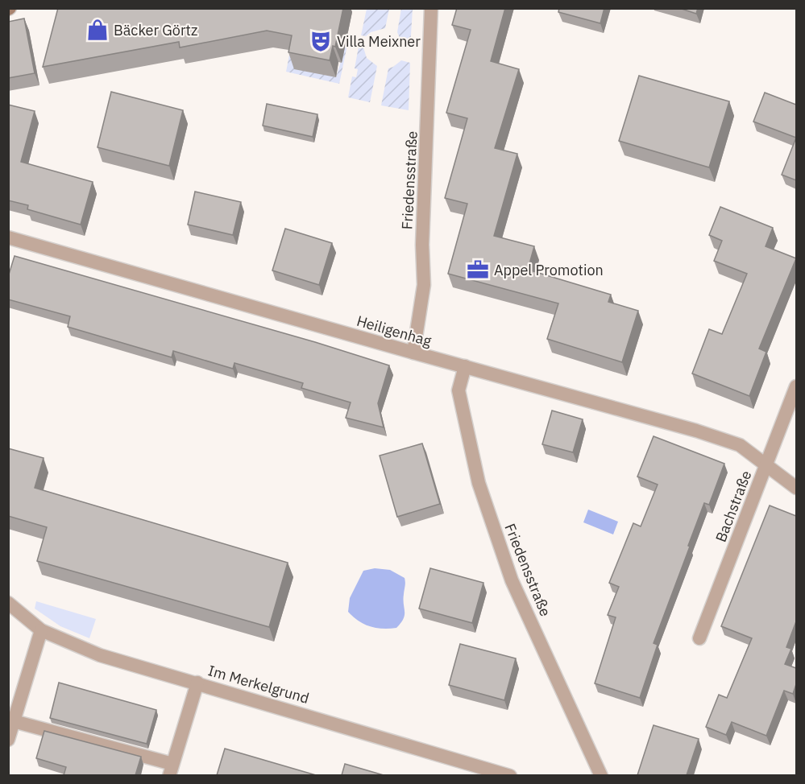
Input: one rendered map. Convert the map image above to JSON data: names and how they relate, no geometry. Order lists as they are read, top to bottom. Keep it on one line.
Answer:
{"streets":{"street":["Friedensstraße","Heiligenhag","Bachstraße","Im Merkelgrund"]},"crossings":[["Friedensstraße","Heiligenhag"],["Heiligenhag","Bachstraße"]],"places":{"shop":["Bäcker Görtz"],"theatre":["Villa Meixner"],"office":["Appel Promotion"]}}
